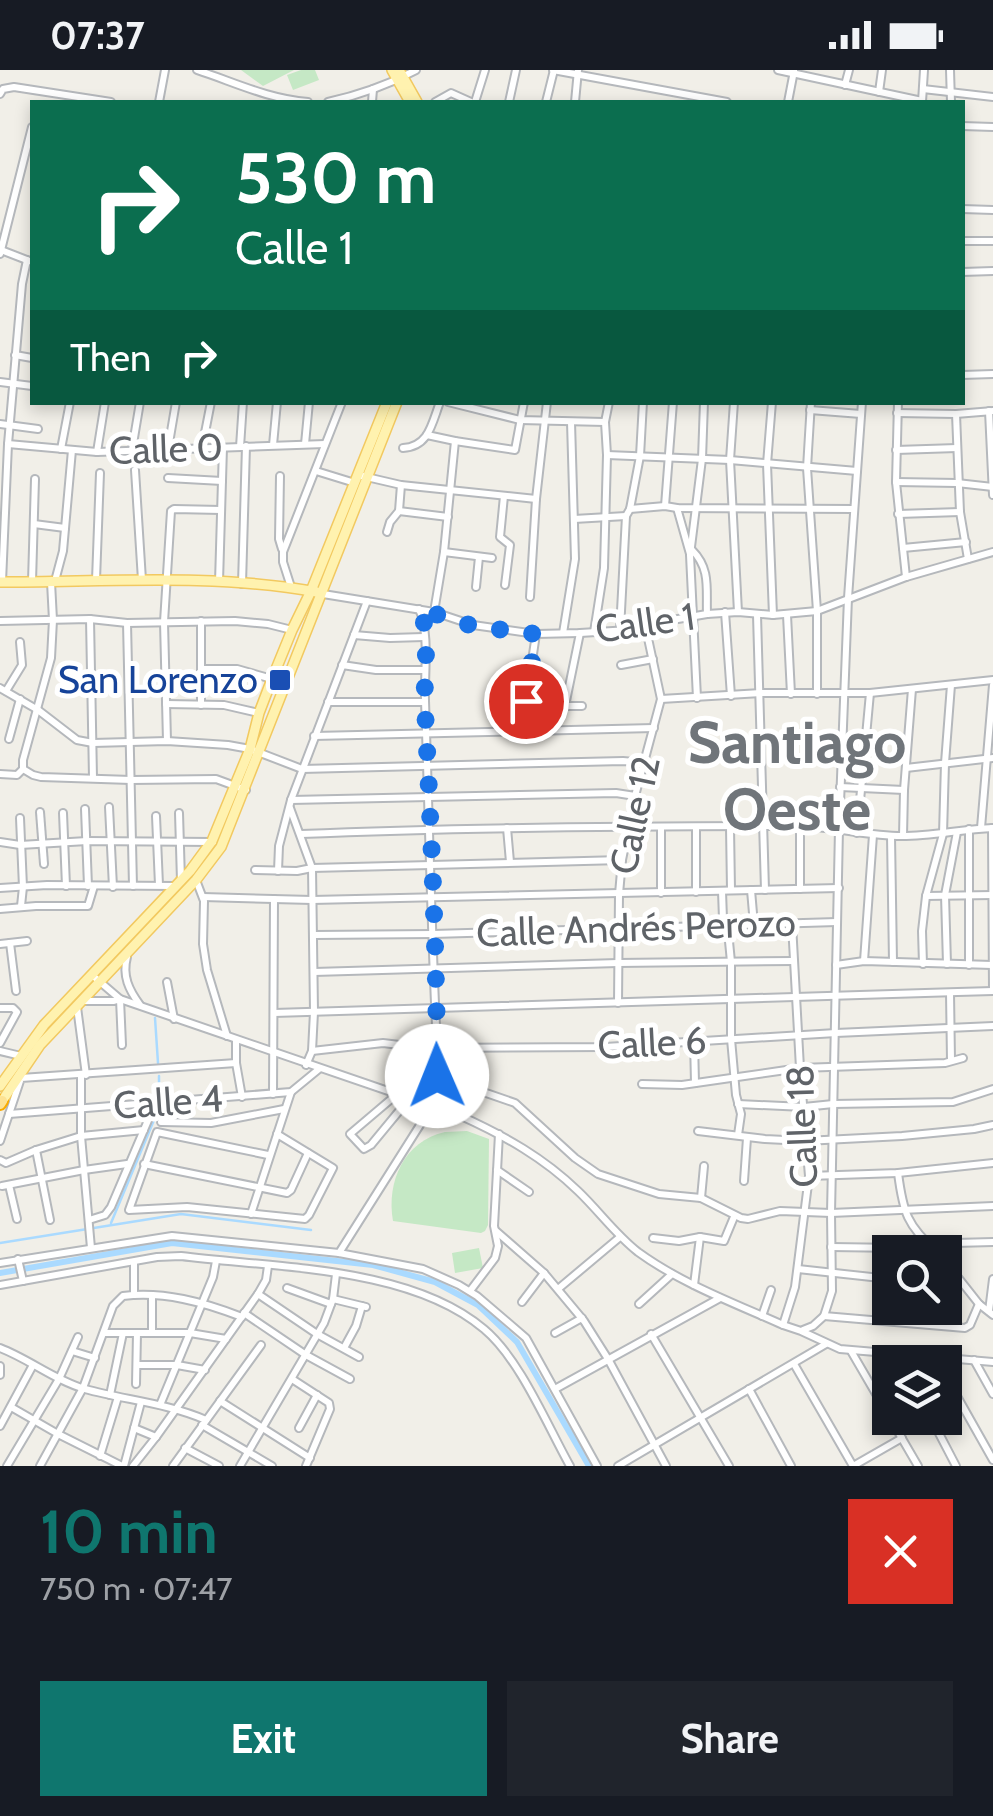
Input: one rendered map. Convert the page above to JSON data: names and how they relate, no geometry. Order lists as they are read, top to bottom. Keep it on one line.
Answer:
{"streets":{"street":["Calle 0","Calle 1","Calle 12","Calle Andrés Perozo","Calle 6","Calle 4","Calle 18"]},"crossings":[["Calle 1","Calle 12"],["Calle 12","Calle Andrés Perozo"],["Calle Andrés Perozo","Calle 18"],["Calle 6","Calle 18"]],"districts":["Santiago Oeste"],"places":{"transit":["San Lorenzo"]},"page":{"status":"07:37","turn":["530 m","Calle 1"],"then":"Then","heading":["10 min","750 m · 07:47"],"buttons":["Exit","Share"]}}
